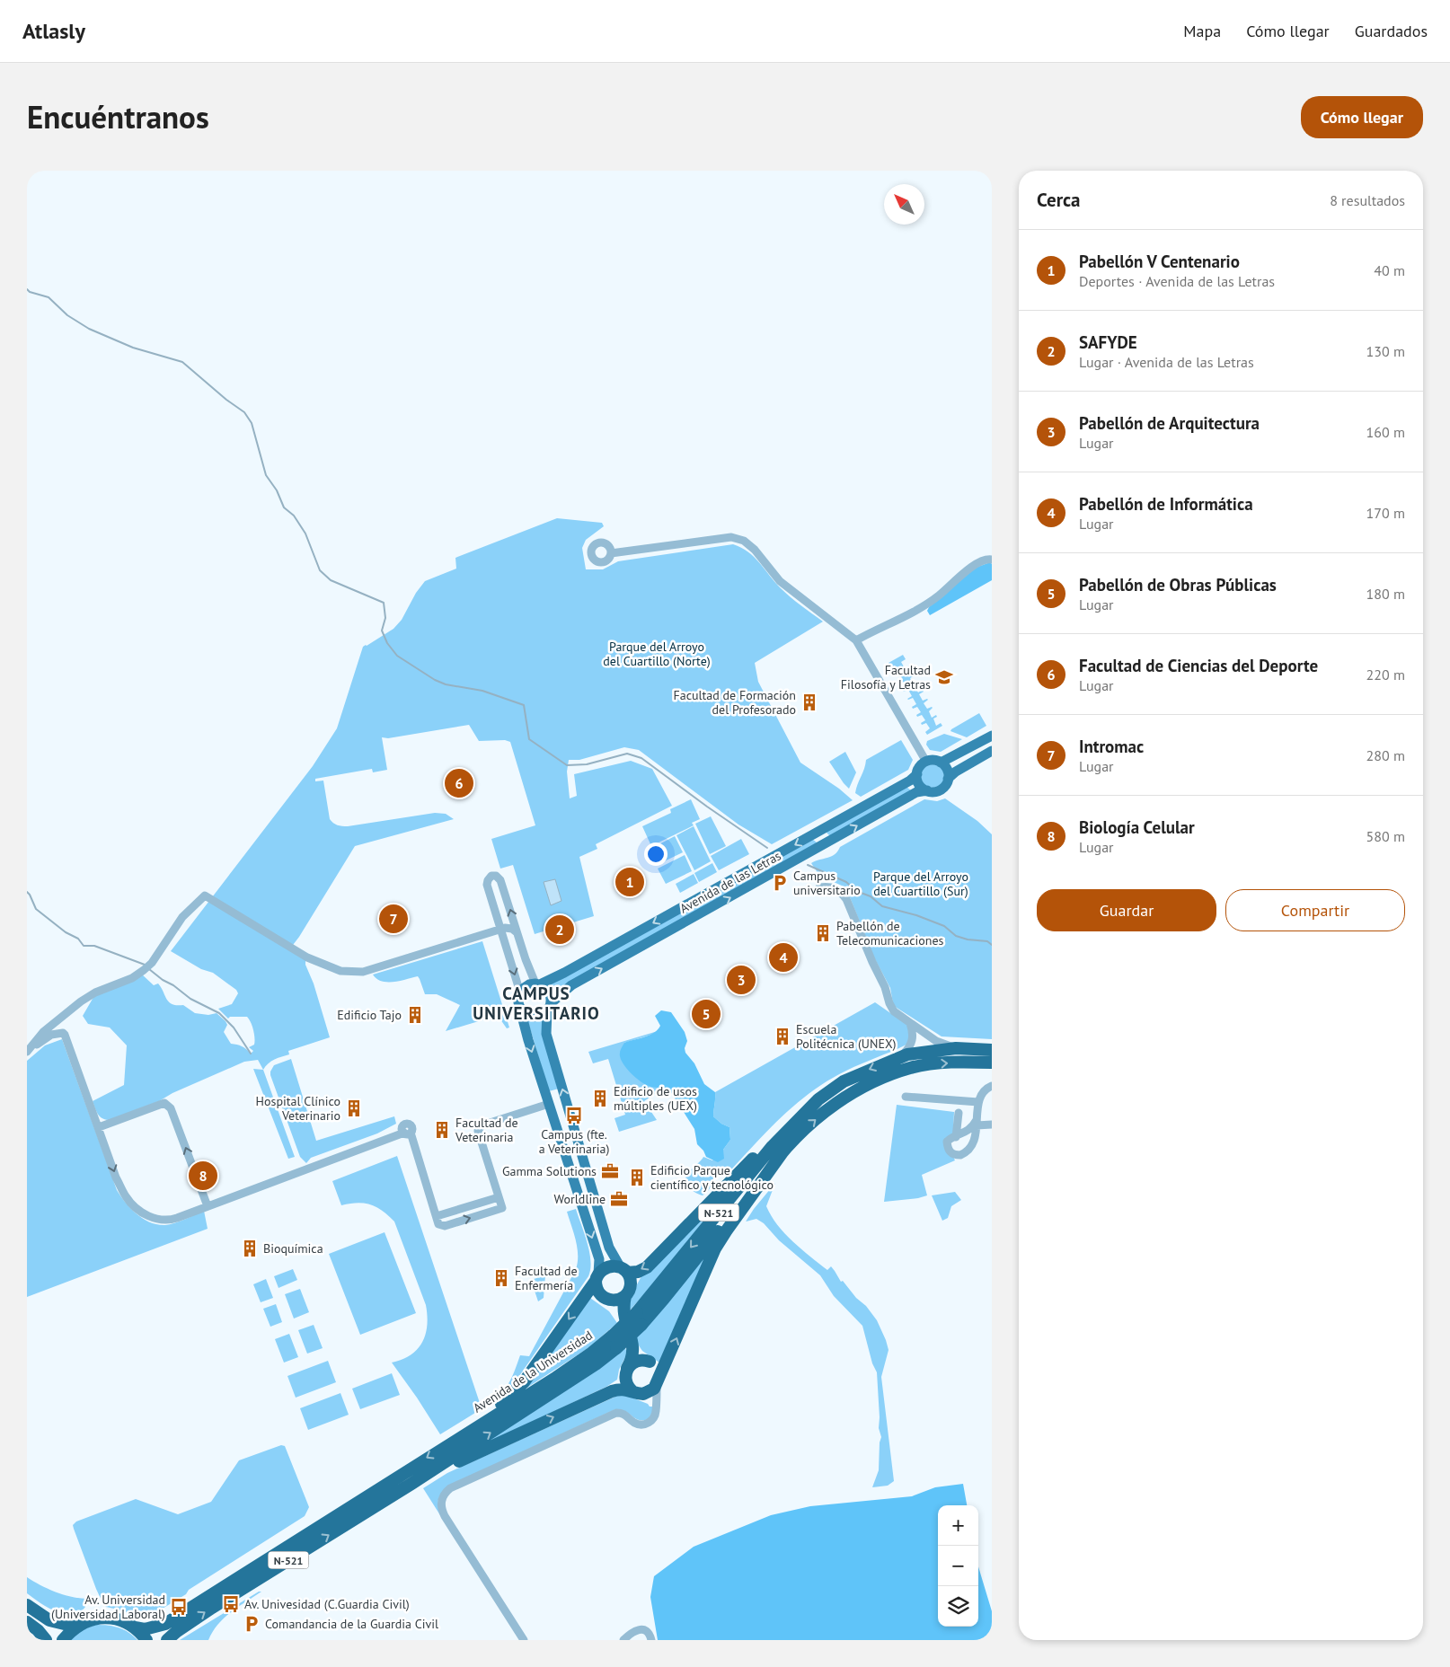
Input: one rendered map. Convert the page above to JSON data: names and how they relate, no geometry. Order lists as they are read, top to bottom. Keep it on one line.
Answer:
{"streets":{"highway":["N-521","Avenida de la Universidad"],"main road":["Avenida de las Letras"]},"crossings":[["N-521","Avenida de la Universidad"]],"districts":["CAMPUS UNIVERSITARIO"],"parks":["Parque del Arroyo del Cuartillo (Norte)","Parque del Arroyo del Cuartillo (Sur)"],"places":{"school or university":["Facultad Filosofía y Letras"],"building":["Facultad de Formación del Profesorado","Pabellón de Telecomunicaciones","Edificio Tajo","Escuela Politécnica (UNEX)","Edificio de usos múltiples (UEX)","Hospital Clínico Veterinario","Facultad de Veterinaria","Edificio Parque científico y tecnológico","Bioquímica","Facultad de Enfermería"],"parking":["Campus universitario","Comandancia de la Guardia Civil"],"bus stop":["Campus (fte. a Veterinaria)","Av. Univesidad (C.Guardia Civil)","Av. Universidad (Universidad Laboral)"],"office":["Gamma Solutions","Worldline"]},"north":"top left","page":{"header":"Atlasly","nav":["Mapa","Cómo llegar","Guardados"],"title":"Encuéntranos","buttons":["Cómo llegar",["Guardar","Compartir"]],"heading":["Cerca","8 resultados"],"list":[{"mark":"1","name":"Pabellón V Centenario","note":"Deportes · Avenida de las Letras","value":"40 m"},{"mark":"2","name":"SAFYDE","note":"Lugar · Avenida de las Letras","value":"130 m"},{"mark":"3","name":"Pabellón de Arquitectura","note":"Lugar","value":"160 m"},{"mark":"4","name":"Pabellón de Informática","note":"Lugar","value":"170 m"},{"mark":"5","name":"Pabellón de Obras Públicas","note":"Lugar","value":"180 m"},{"mark":"6","name":"Facultad de Ciencias del Deporte","note":"Lugar","value":"220 m"},{"mark":"7","name":"Intromac","note":"Lugar","value":"280 m"},{"mark":"8","name":"Biología Celular","note":"Lugar","value":"580 m"}],"pins":["6","1","7","2","4","3","5","8"],"map_buttons":["+","−"]}}
